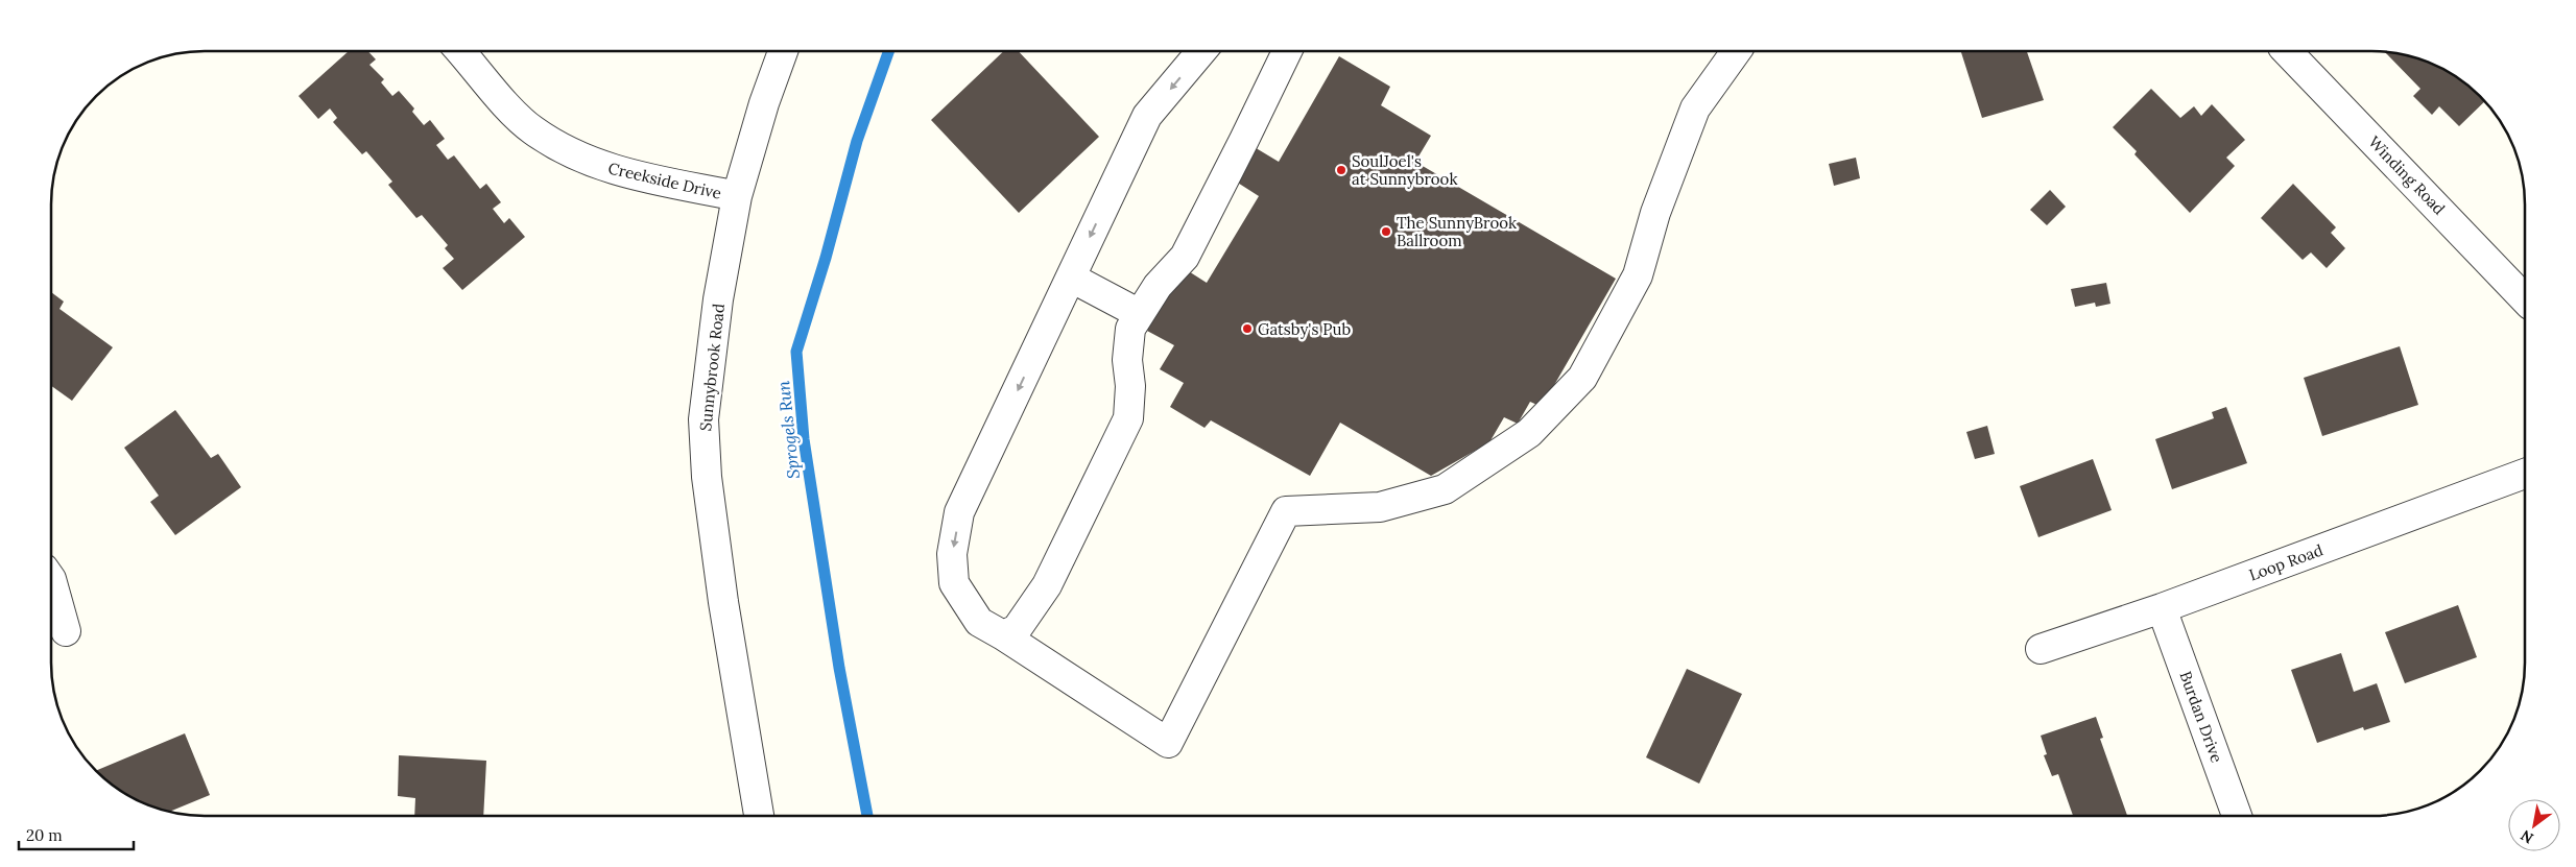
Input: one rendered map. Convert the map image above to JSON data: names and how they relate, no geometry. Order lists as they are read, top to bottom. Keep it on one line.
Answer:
{"streets":{"street":["Winding Road","Creekside Drive","Sunnybrook Road","Loop Road","Burdan Drive"]},"crossings":[["Creekside Drive","Sunnybrook Road"],["Loop Road","Burdan Drive"]],"water":["Sprogels Run"],"places":["SoulJoel's at Sunnybrook","The SunnyBrook Ballroom","Gatsby's Pub"],"scale_bar":"20 m","north":"bottom left"}
